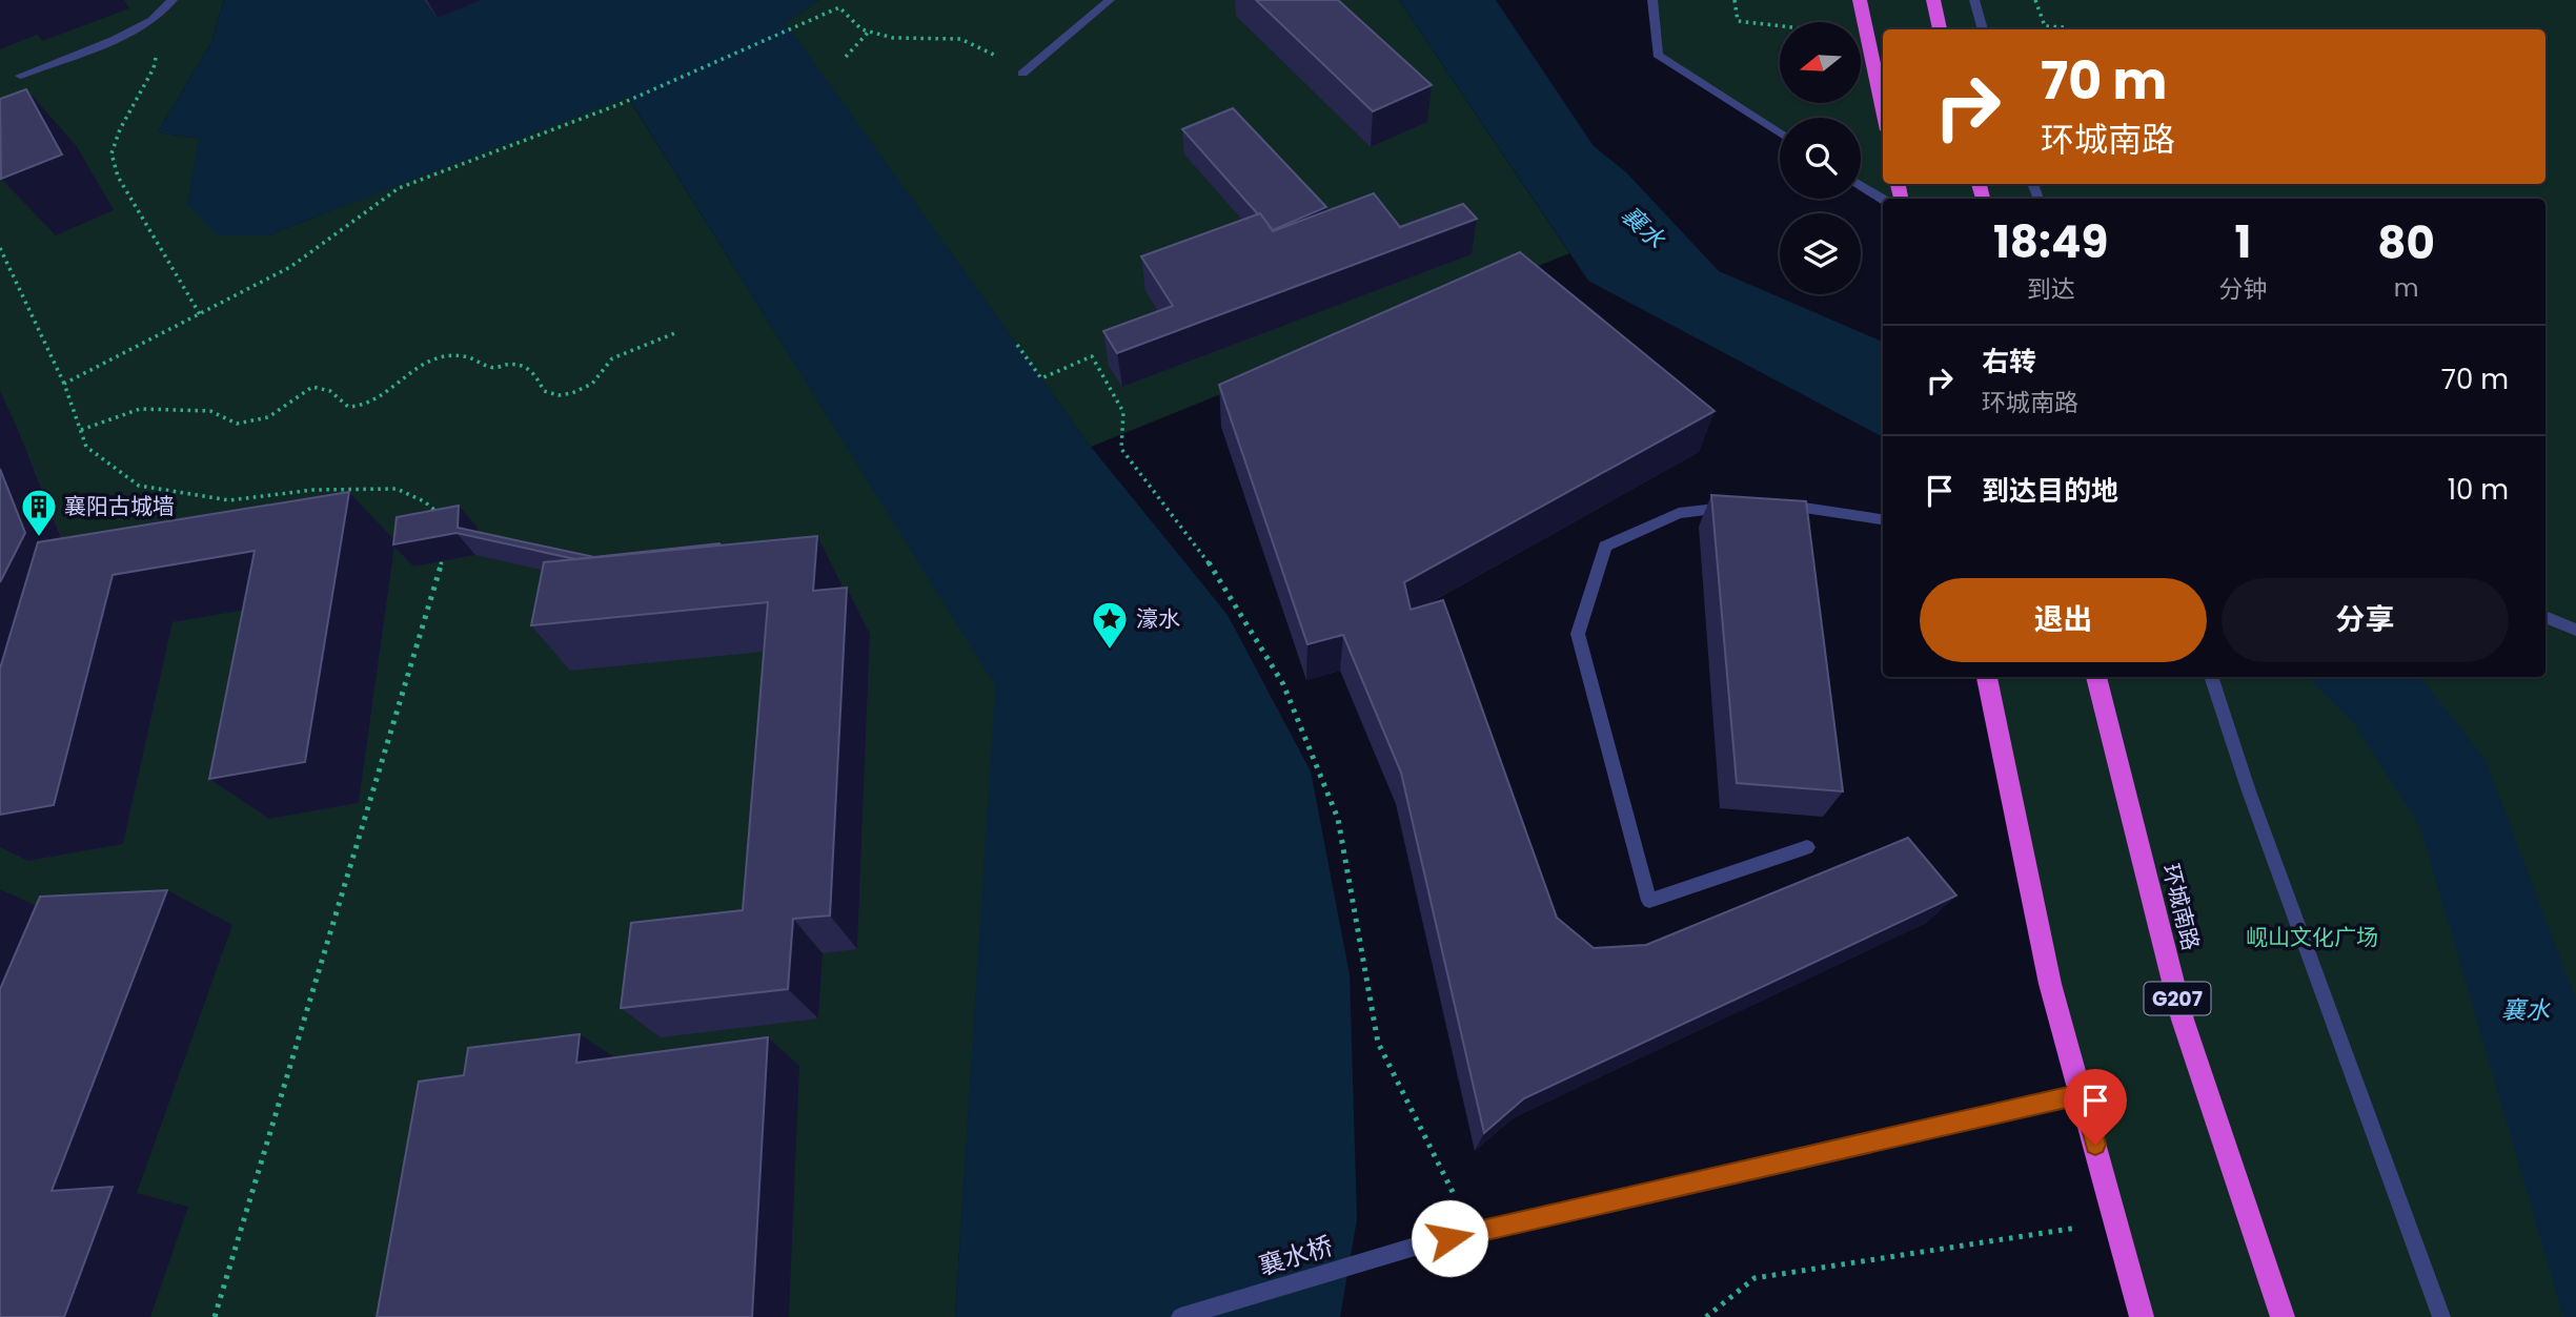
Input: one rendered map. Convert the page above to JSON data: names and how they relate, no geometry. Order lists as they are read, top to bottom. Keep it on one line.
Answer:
{"streets":{"highway":["环城南路","G207"],"street":["襄水桥"]},"water":["襄水"],"parks":["岘山文化广场"],"places":{"building":["襄阳古城墙"],"place":["濠水"]},"north":"left","page":{"turn":["70 m","环城南路"],"eta":["18:49","到达","1","分钟","80","m"],"list":[{"name":"右转","note":"环城南路","value":"70 m"},{"name":"到达目的地","value":"10 m"}],"buttons":["退出","分享"]}}
